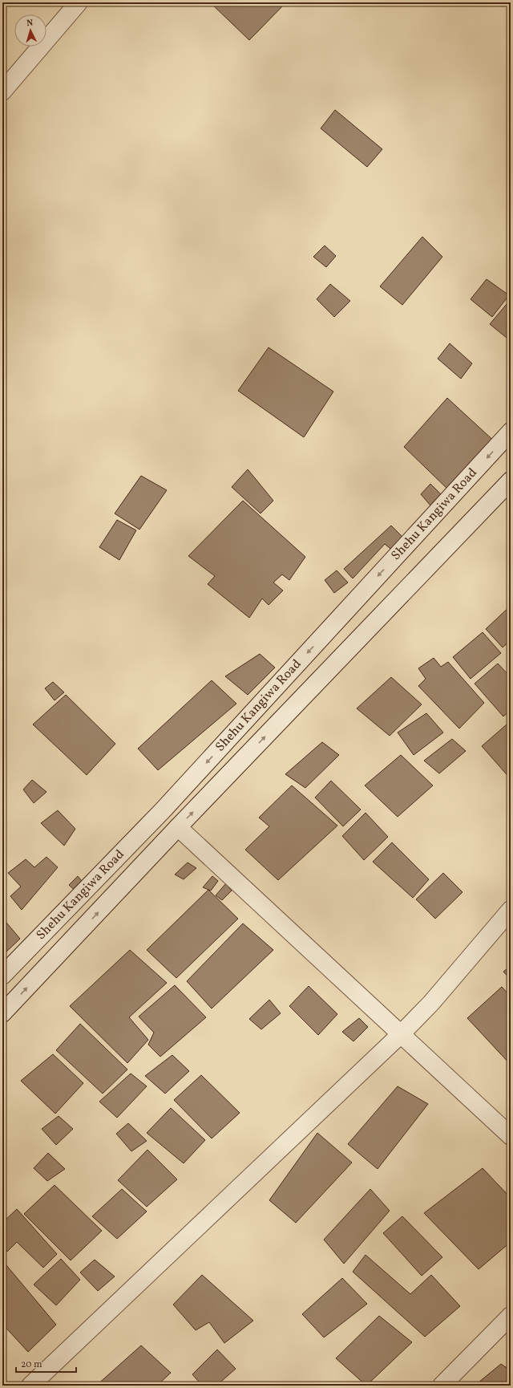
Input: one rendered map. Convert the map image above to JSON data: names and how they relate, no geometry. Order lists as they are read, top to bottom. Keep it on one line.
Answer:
{"streets":{"main road":["Shehu Kangiwa Road"]},"scale_bar":"20 m","north":"top"}
